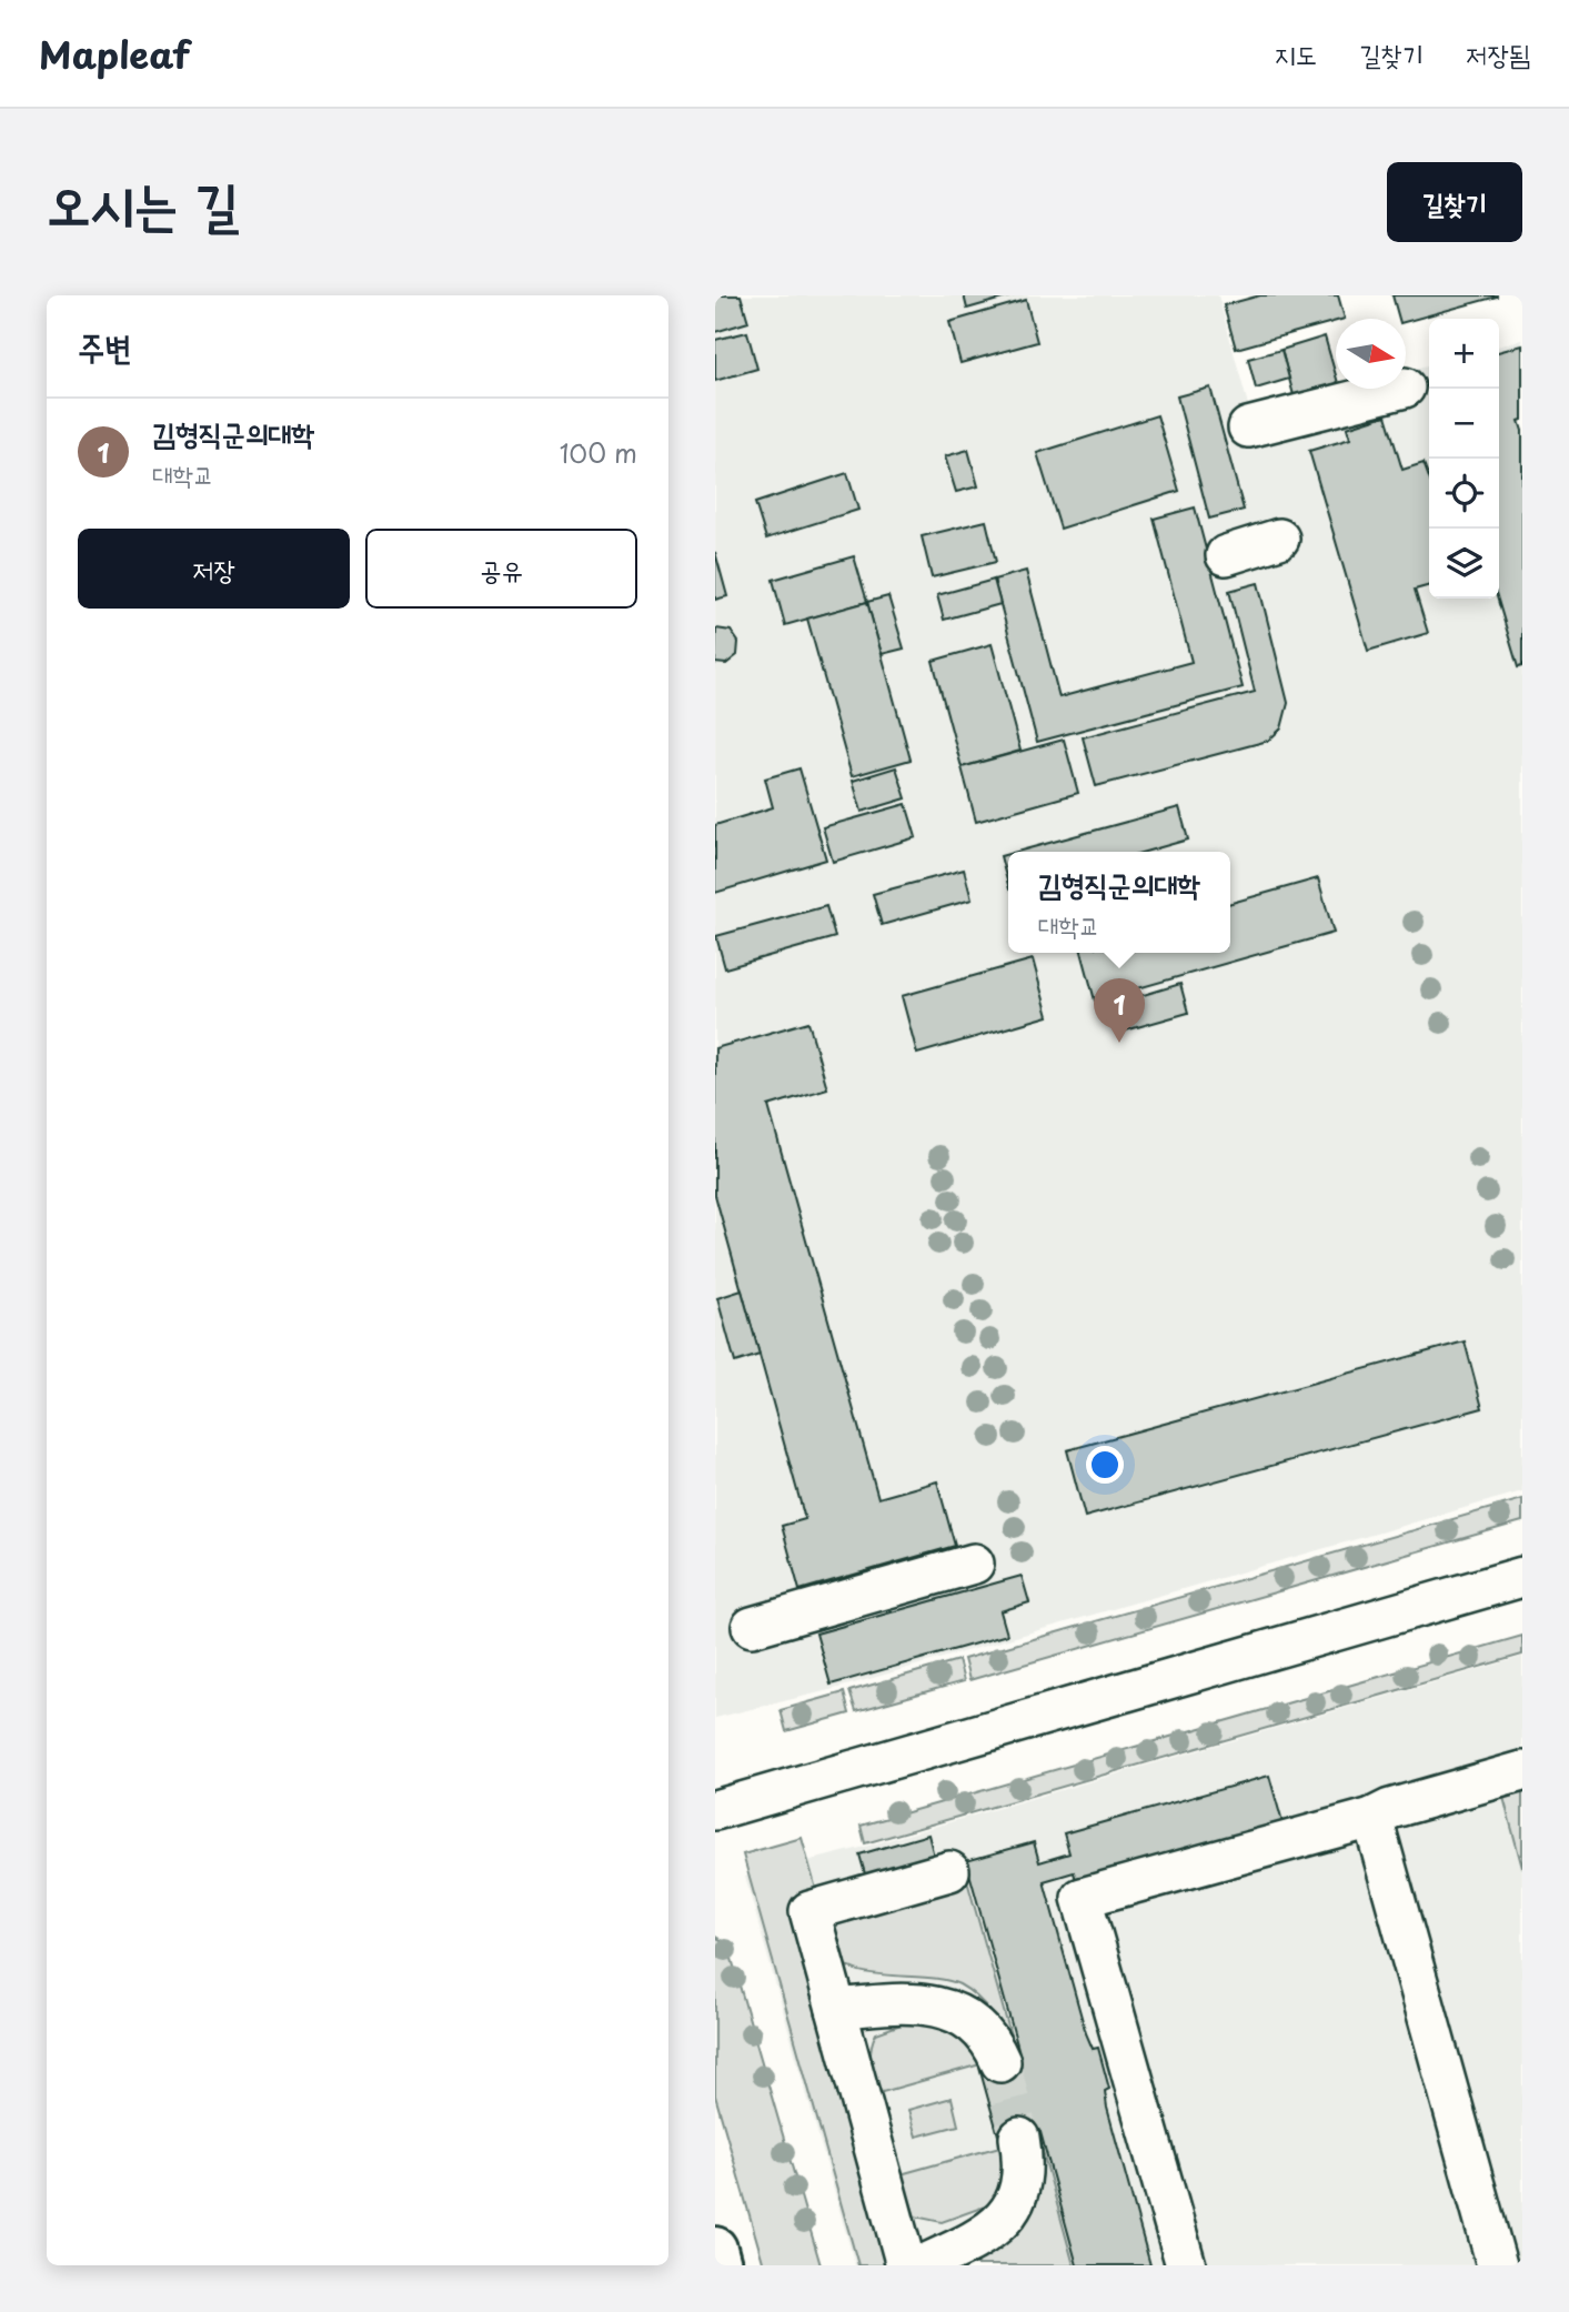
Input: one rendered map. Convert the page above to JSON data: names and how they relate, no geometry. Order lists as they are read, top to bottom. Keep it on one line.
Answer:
{"north":"right","page":{"header":"Mapleaf","nav":["지도","길찾기","저장됨"],"title":"오시는 길","buttons":["길찾기",["저장","공유"]],"heading":"주변","map_buttons":["+","−"],"list":[{"mark":"1","name":"김형직군의대학","note":"대학교","value":"100 m"}],"popup":["김형직군의대학","대학교"],"pins":"1"}}
